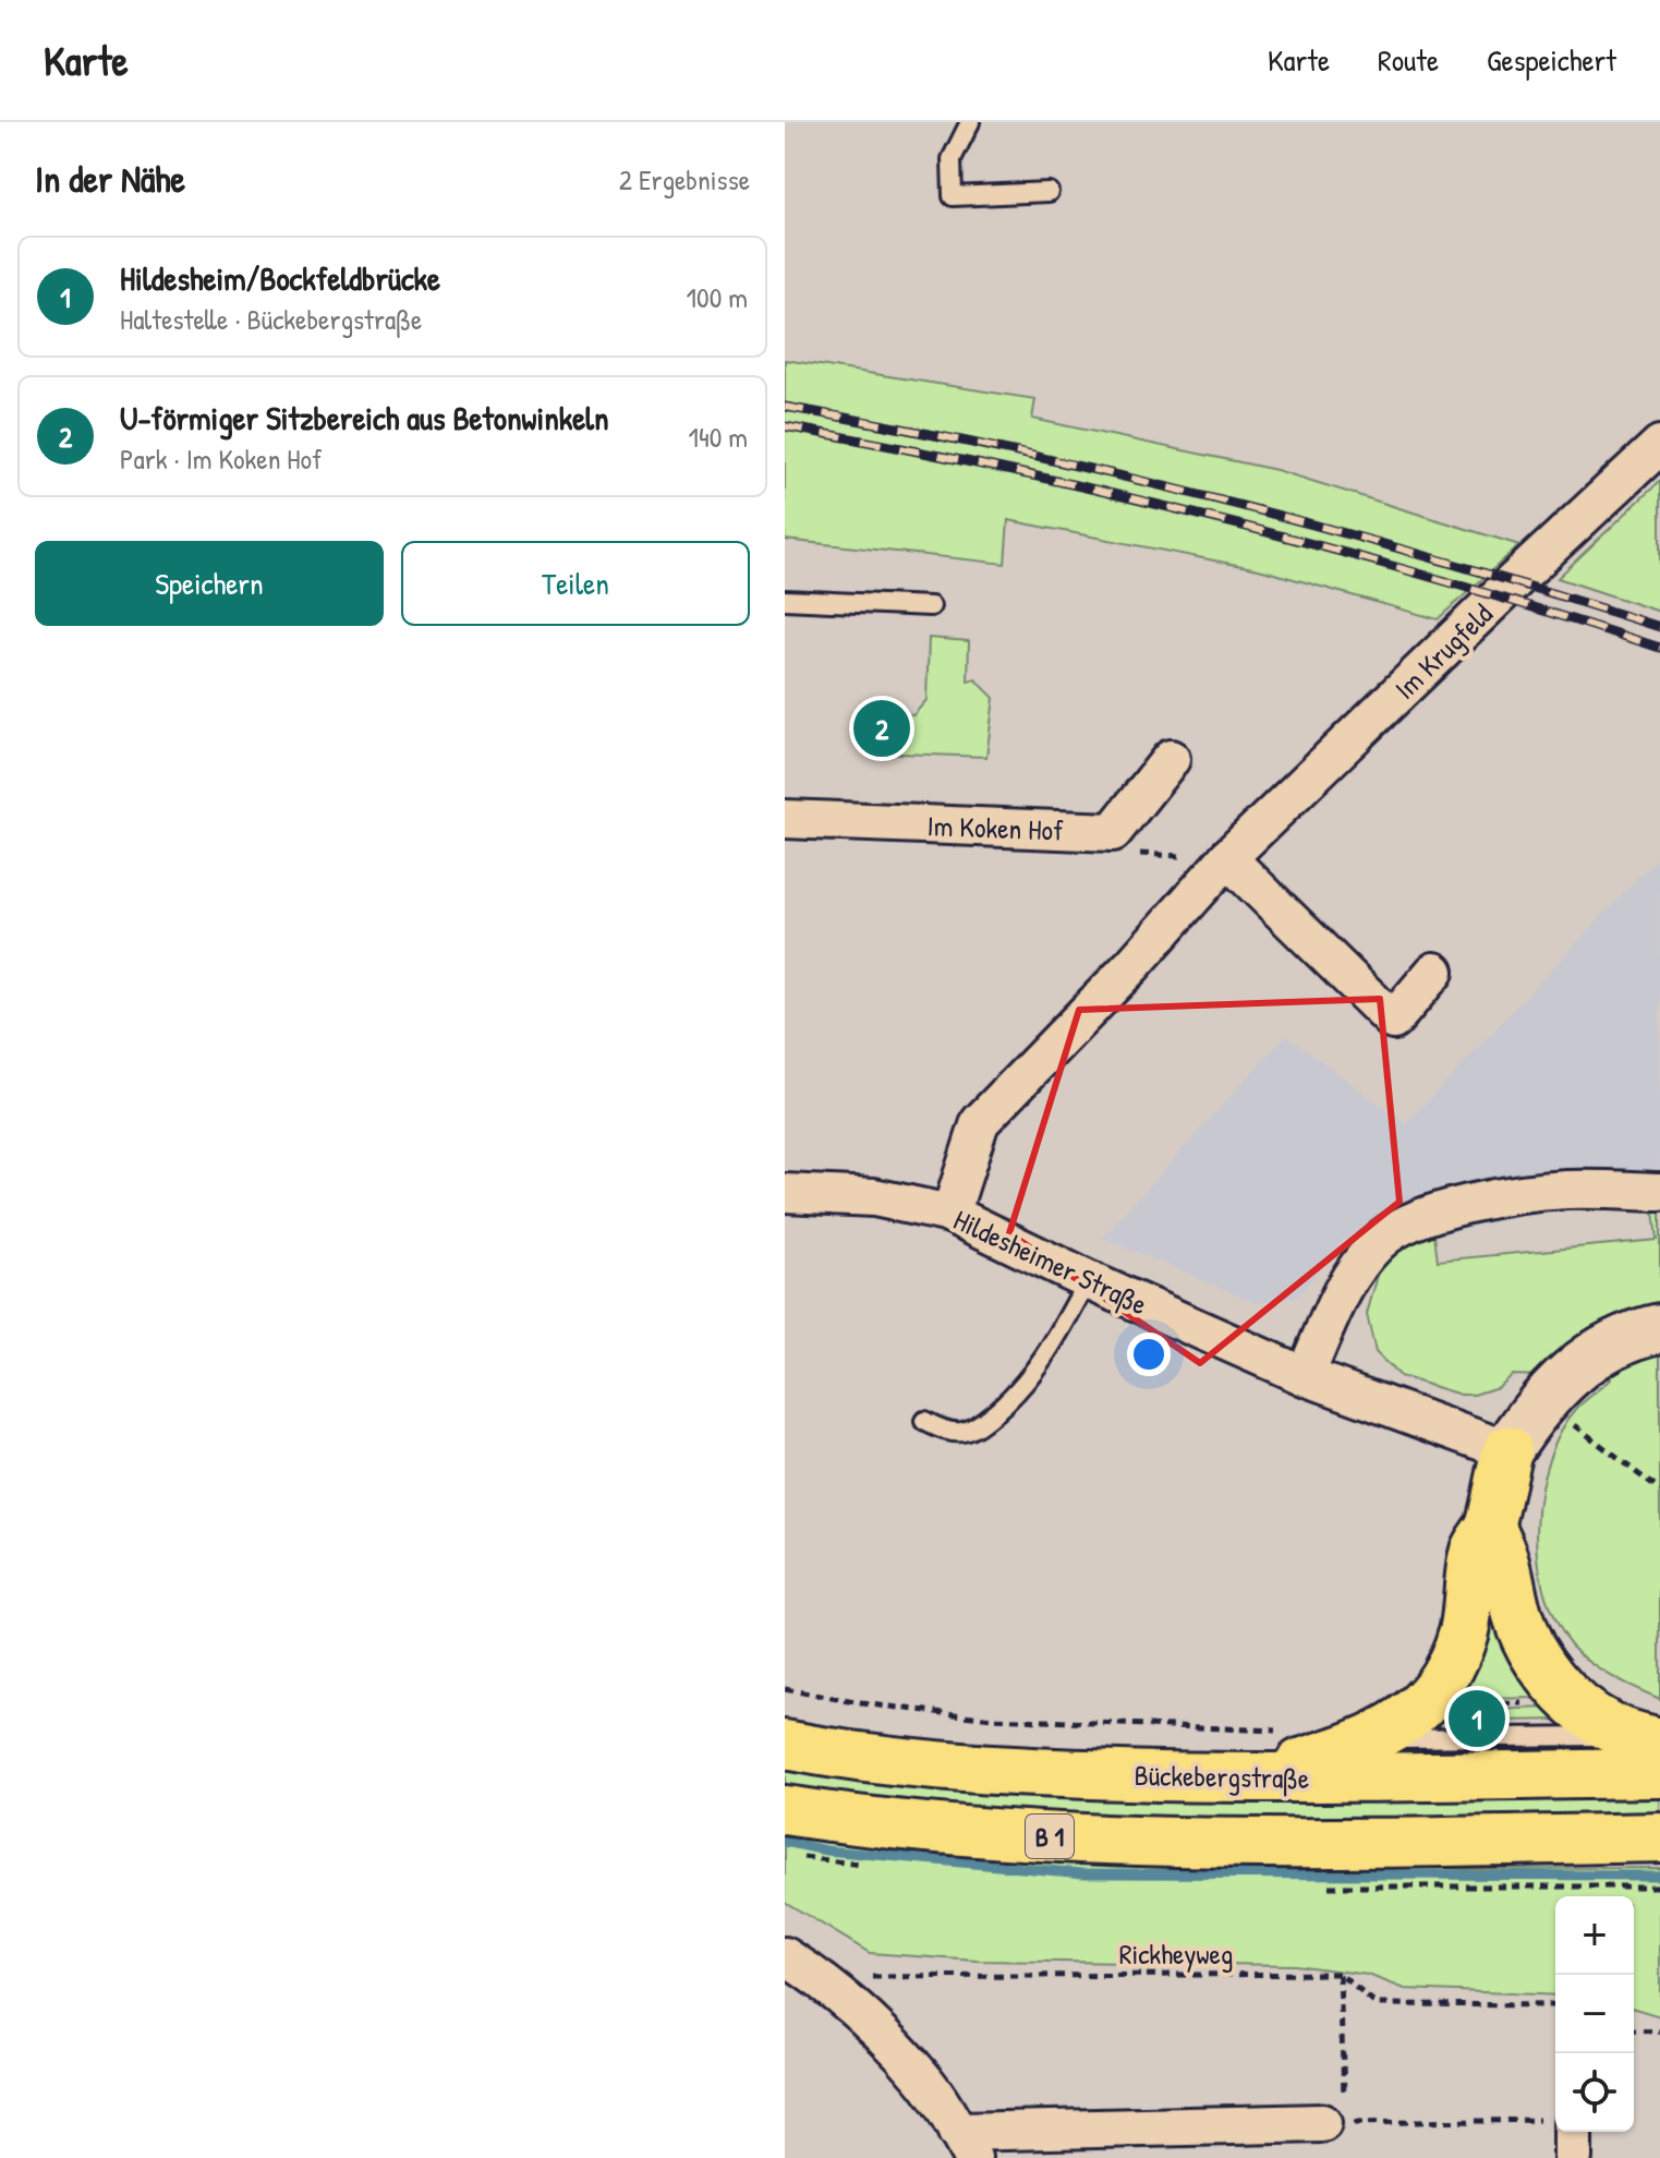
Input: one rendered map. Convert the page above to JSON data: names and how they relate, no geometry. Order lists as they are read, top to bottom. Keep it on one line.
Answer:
{"streets":{"highway":["Bückebergstraße","B 1"],"street":["Im Krugfeld","Im Koken Hof","Hildesheimer Straße"],"path":["Rickheyweg"]},"crossings":[["Im Krugfeld","Hildesheimer Straße"]],"page":{"header":"Karte","nav":["Karte","Route","Gespeichert"],"heading":["In der Nähe","2 Ergebnisse"],"list":[{"mark":"1","name":"Hildesheim/Bockfeldbrücke","note":"Haltestelle · Bückebergstraße","value":"100 m"},{"mark":"2","name":"U-förmiger Sitzbereich aus Betonwinkeln","note":"Park · Im Koken Hof","value":"140 m"}],"buttons":["Speichern","Teilen"],"pins":["2","1"],"map_buttons":["+","−"]}}
